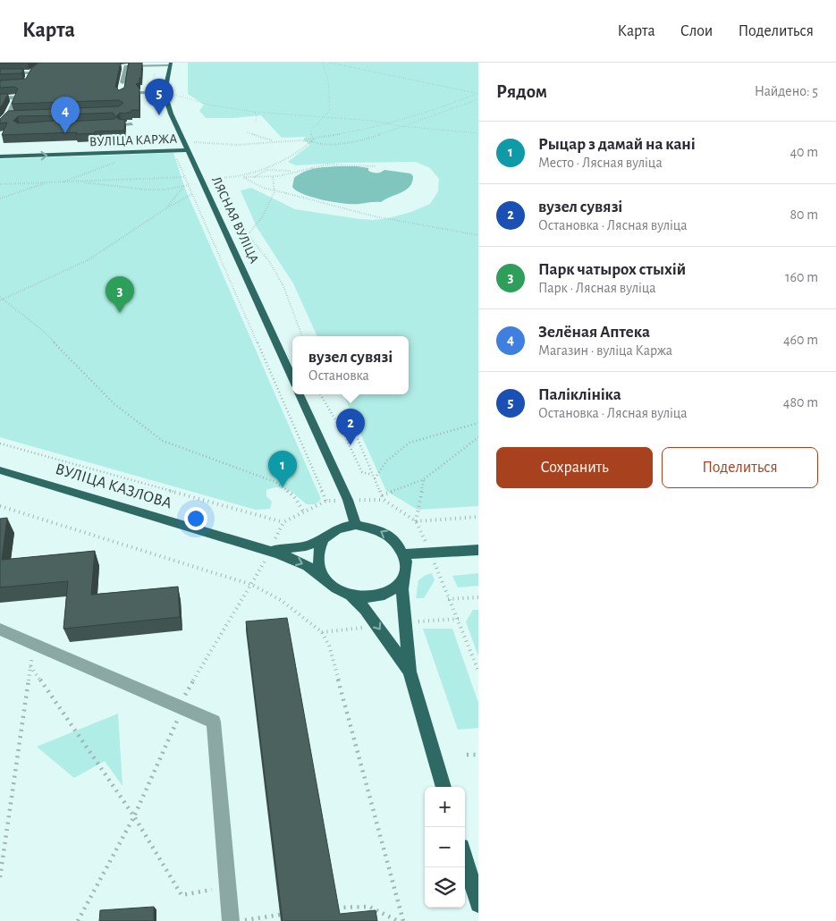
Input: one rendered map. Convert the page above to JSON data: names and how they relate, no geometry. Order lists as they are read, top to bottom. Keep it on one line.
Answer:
{"streets":{"main road":["ВУЛІЦА КАРЖА","ЛЯСНАЯ ВУЛІЦА","ВУЛІЦА КАЗЛОВА"]},"crossings":[["ВУЛІЦА КАРЖА","ЛЯСНАЯ ВУЛІЦА"]],"one_way":["ВУЛІЦА КАРЖА"],"page":{"header":"Карта","nav":["Карта","Слои","Поделиться"],"heading":["Рядом","Найдено: 5"],"pins":["5","4","3","2","1"],"list":[{"mark":"1","name":"Рыцар з дамай на кані","note":"Место · Лясная вуліца","value":"40 m"},{"mark":"2","name":"вузел сувязі","note":"Остановка · Лясная вуліца","value":"80 m"},{"mark":"3","name":"Парк чатырох стыхій","note":"Парк · Лясная вуліца","value":"160 m"},{"mark":"4","name":"Зелёная Аптека","note":"Магазин · вуліца Каржа","value":"460 m"},{"mark":"5","name":"Паліклініка","note":"Остановка · Лясная вуліца","value":"480 m"}],"popup":["вузел сувязі","Остановка"],"buttons":["Сохранить","Поделиться"],"map_buttons":["+","−"]}}
